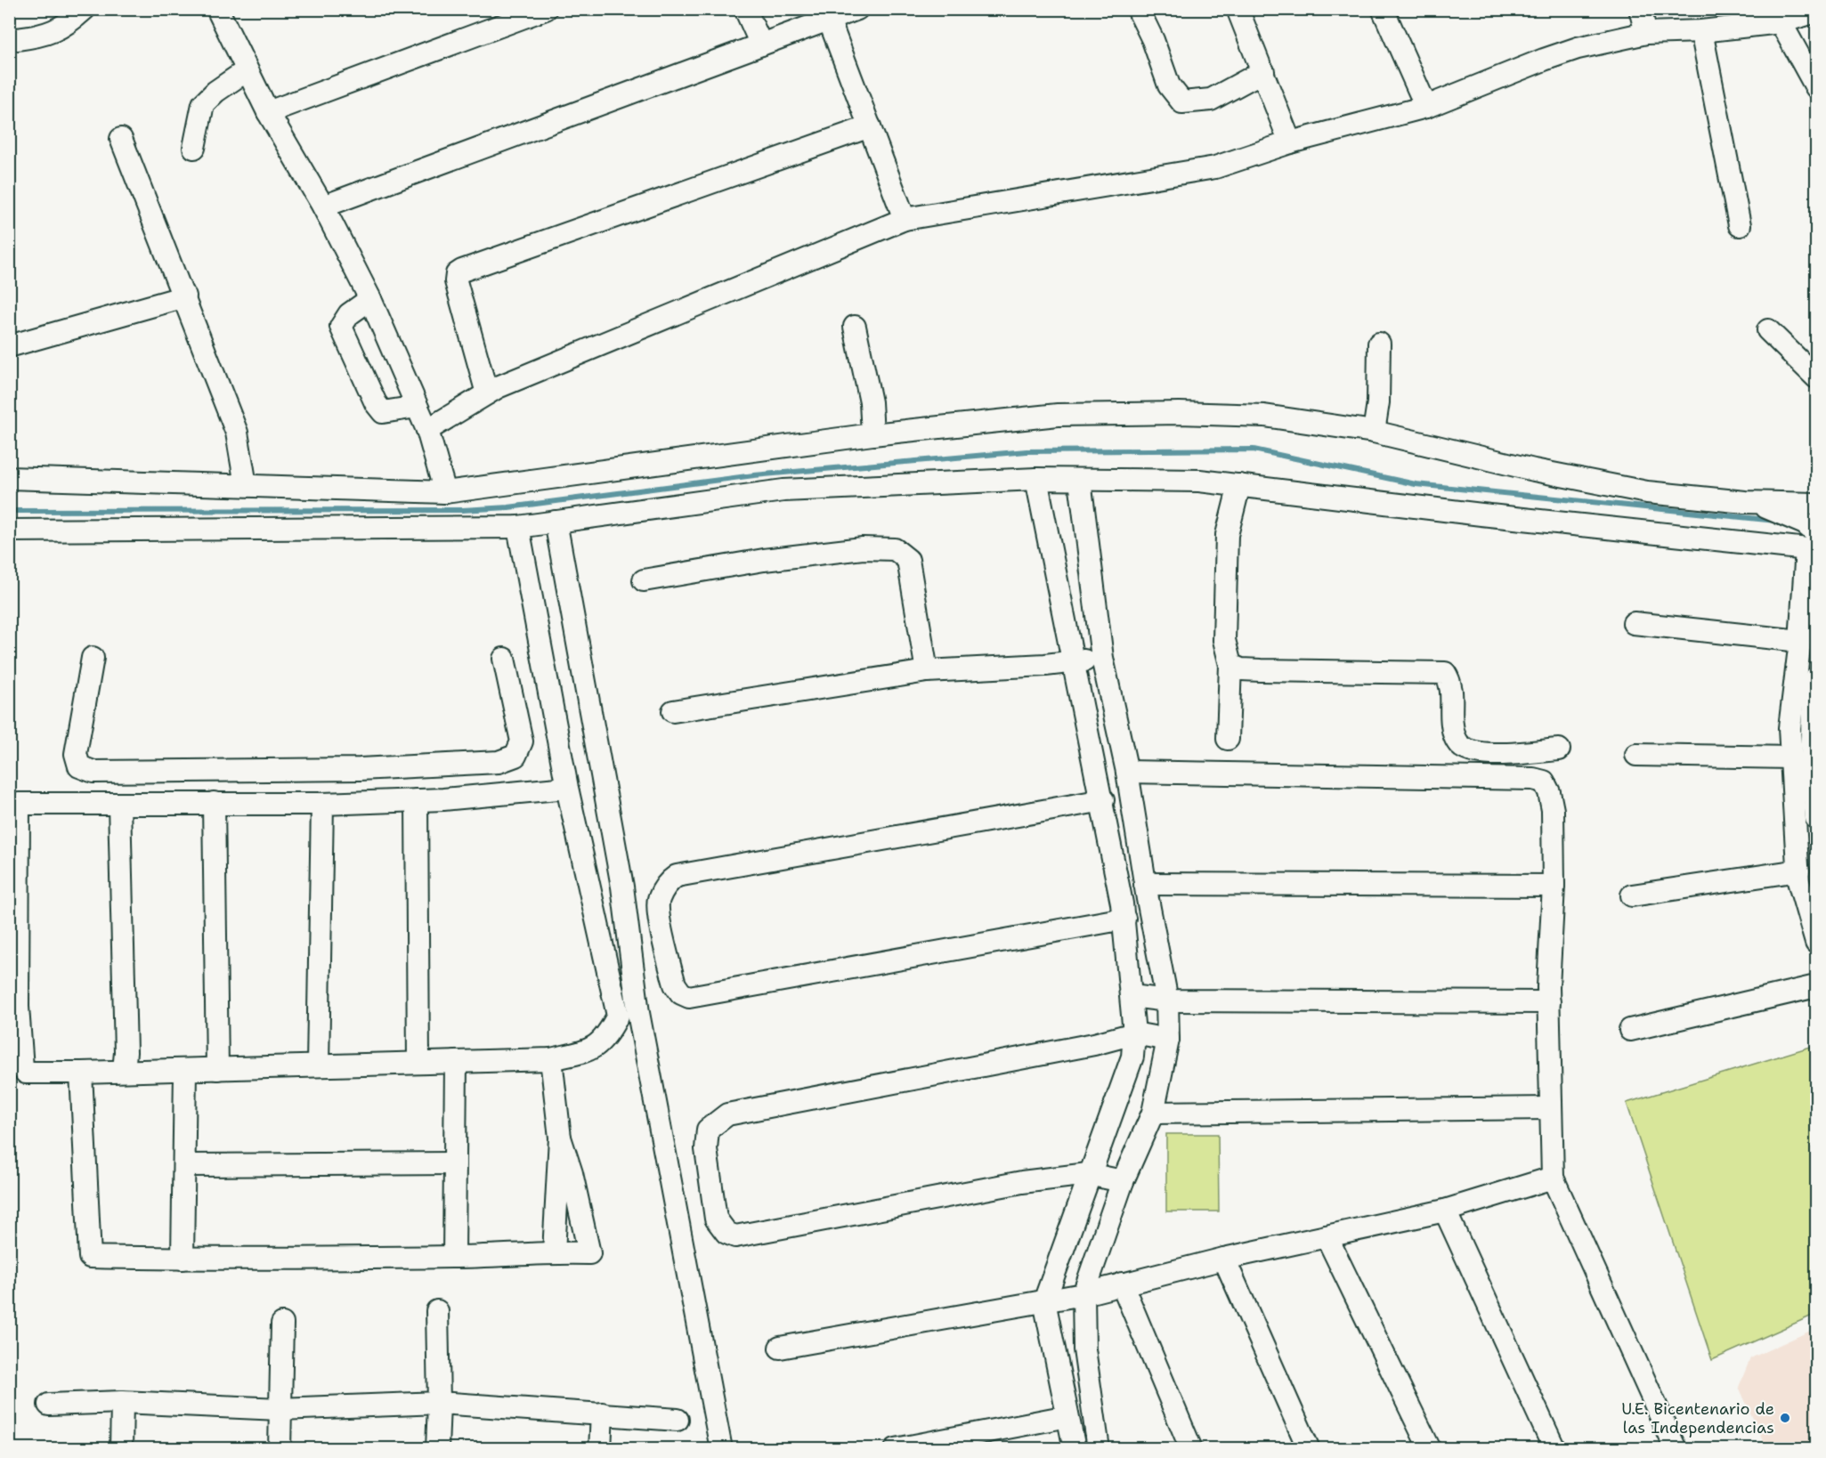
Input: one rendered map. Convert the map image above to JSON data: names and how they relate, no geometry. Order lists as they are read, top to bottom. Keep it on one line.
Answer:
{"places":["U.E. Bicentenario de las Independencias"]}
